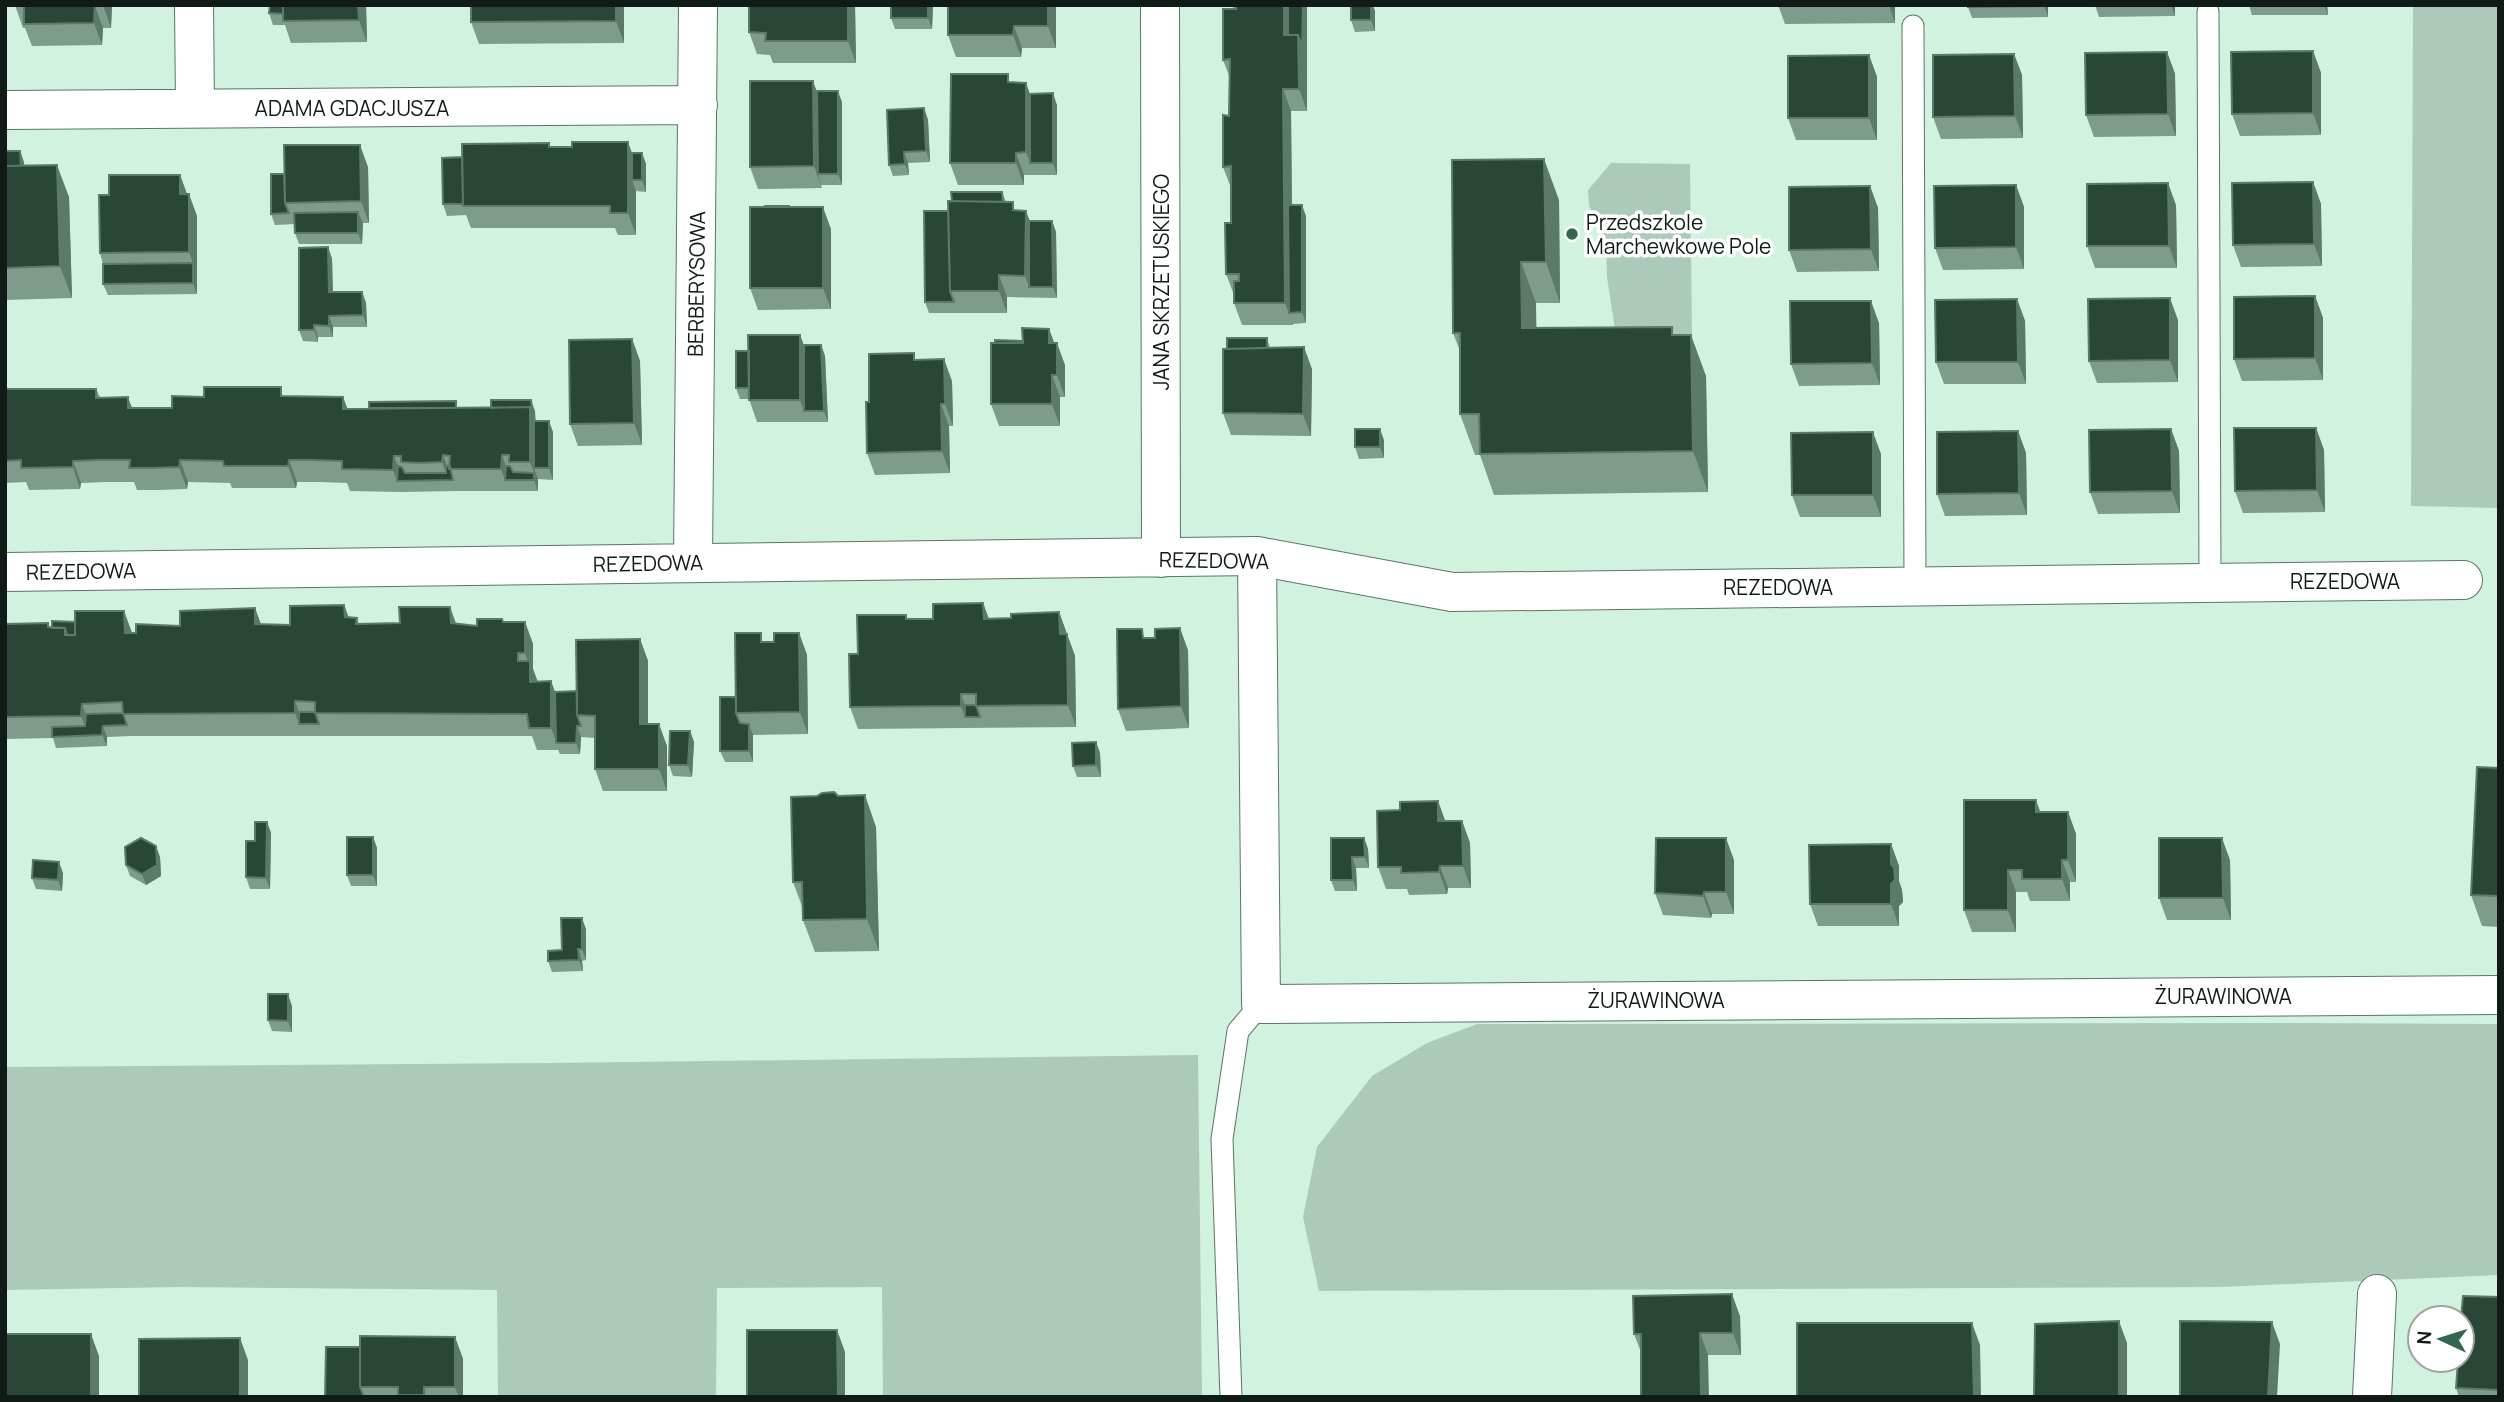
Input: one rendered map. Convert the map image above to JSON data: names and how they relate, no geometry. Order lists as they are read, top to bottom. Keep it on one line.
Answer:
{"streets":{"street":["ADAMA GDACJUSZA","JANA SKRZETUSKIEGO","BERBERYSOWA","REZEDOWA","ŻURAWINOWA"]},"crossings":[["ADAMA GDACJUSZA","BERBERYSOWA"],["JANA SKRZETUSKIEGO","REZEDOWA"],["BERBERYSOWA","REZEDOWA"]],"places":["Przedszkole Marchewkowe Pole"],"north":"left"}
